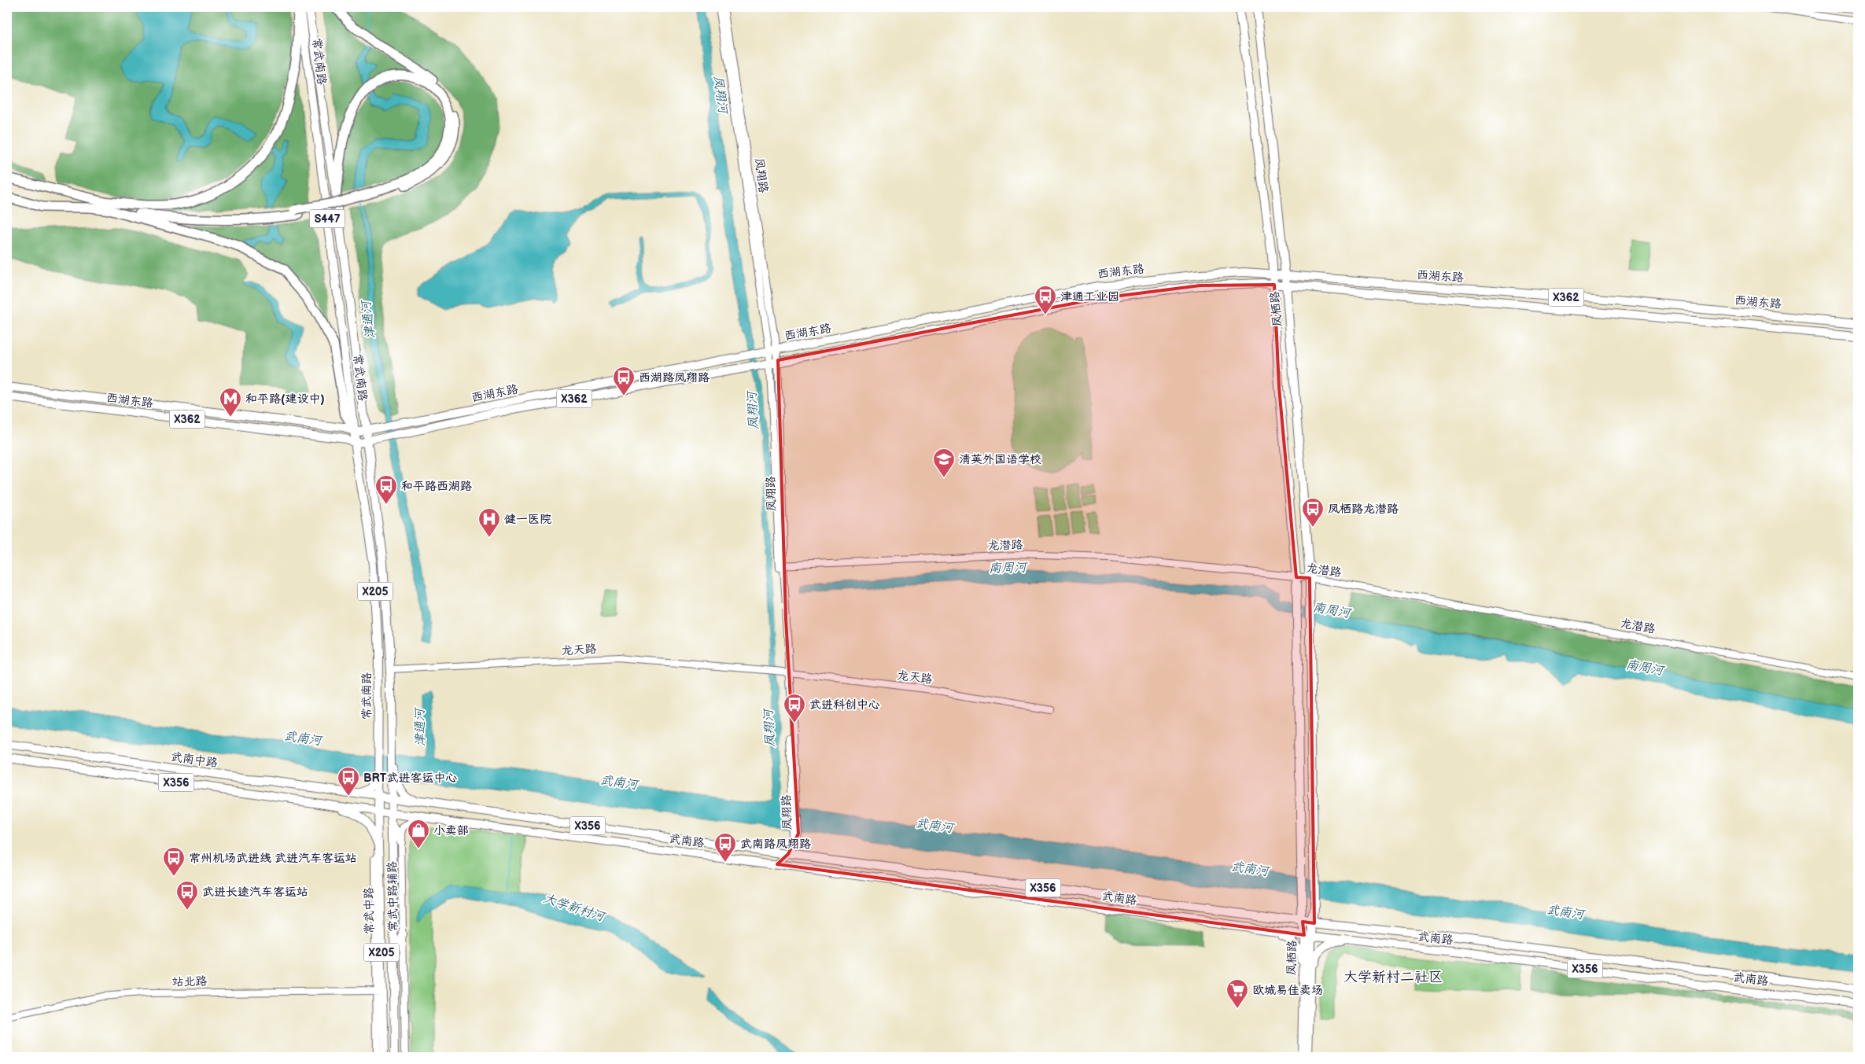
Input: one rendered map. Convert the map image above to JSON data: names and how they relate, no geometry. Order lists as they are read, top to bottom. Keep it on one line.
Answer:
{"streets":{"main road":["常武南路","S447","西湖东路","X362","凤栖路","X205","武南中路","X356","武南路","常武中路"],"street":["凤翔路","龙潜路","龙天路","常武中路辅路","站北路"]},"crossings":[["常武南路","西湖东路"],["常武南路","X362"],["常武南路","X205"],["常武南路","龙天路"],["凤翔路","西湖东路"],["凤翔路","龙潜路"],["凤翔路","龙天路"],["凤翔路","武南路"],["西湖东路","X362"],["西湖东路","凤栖路"],["西湖东路","X205"],["X362","X205"],["凤栖路","龙潜路"],["凤栖路","武南路"],["X205","武南中路"],["X205","武南路"],["X205","常武中路辅路"],["X205","常武中路"],["武南中路","武南路"],["武南中路","常武中路辅路"],["武南中路","常武中路"],["武南路","常武中路辅路"],["武南路","常武中路"],["常武中路辅路","常武中路"],["常武中路辅路","站北路"],["常武中路","站北路"]],"districts":["大学新村二社区"],"water":["凤翔河","津通河","南周河","武南河","大学新村河"],"places":{"bus stop":["津通工业园","西湖路凤翔路","和平路西湖路","凤栖路龙潜路","武进科创中心","BRT武进客运中心","武南路凤翔路","常州机场武进线 武进汽车客运站","武进长途汽车客运站"],"metro station":["和平路(建设中)"],"school or university":["清英外国语学校"],"hospital":["健一医院"],"shop":["小卖部"],"supermarket":["欧城易佳卖场"]}}
